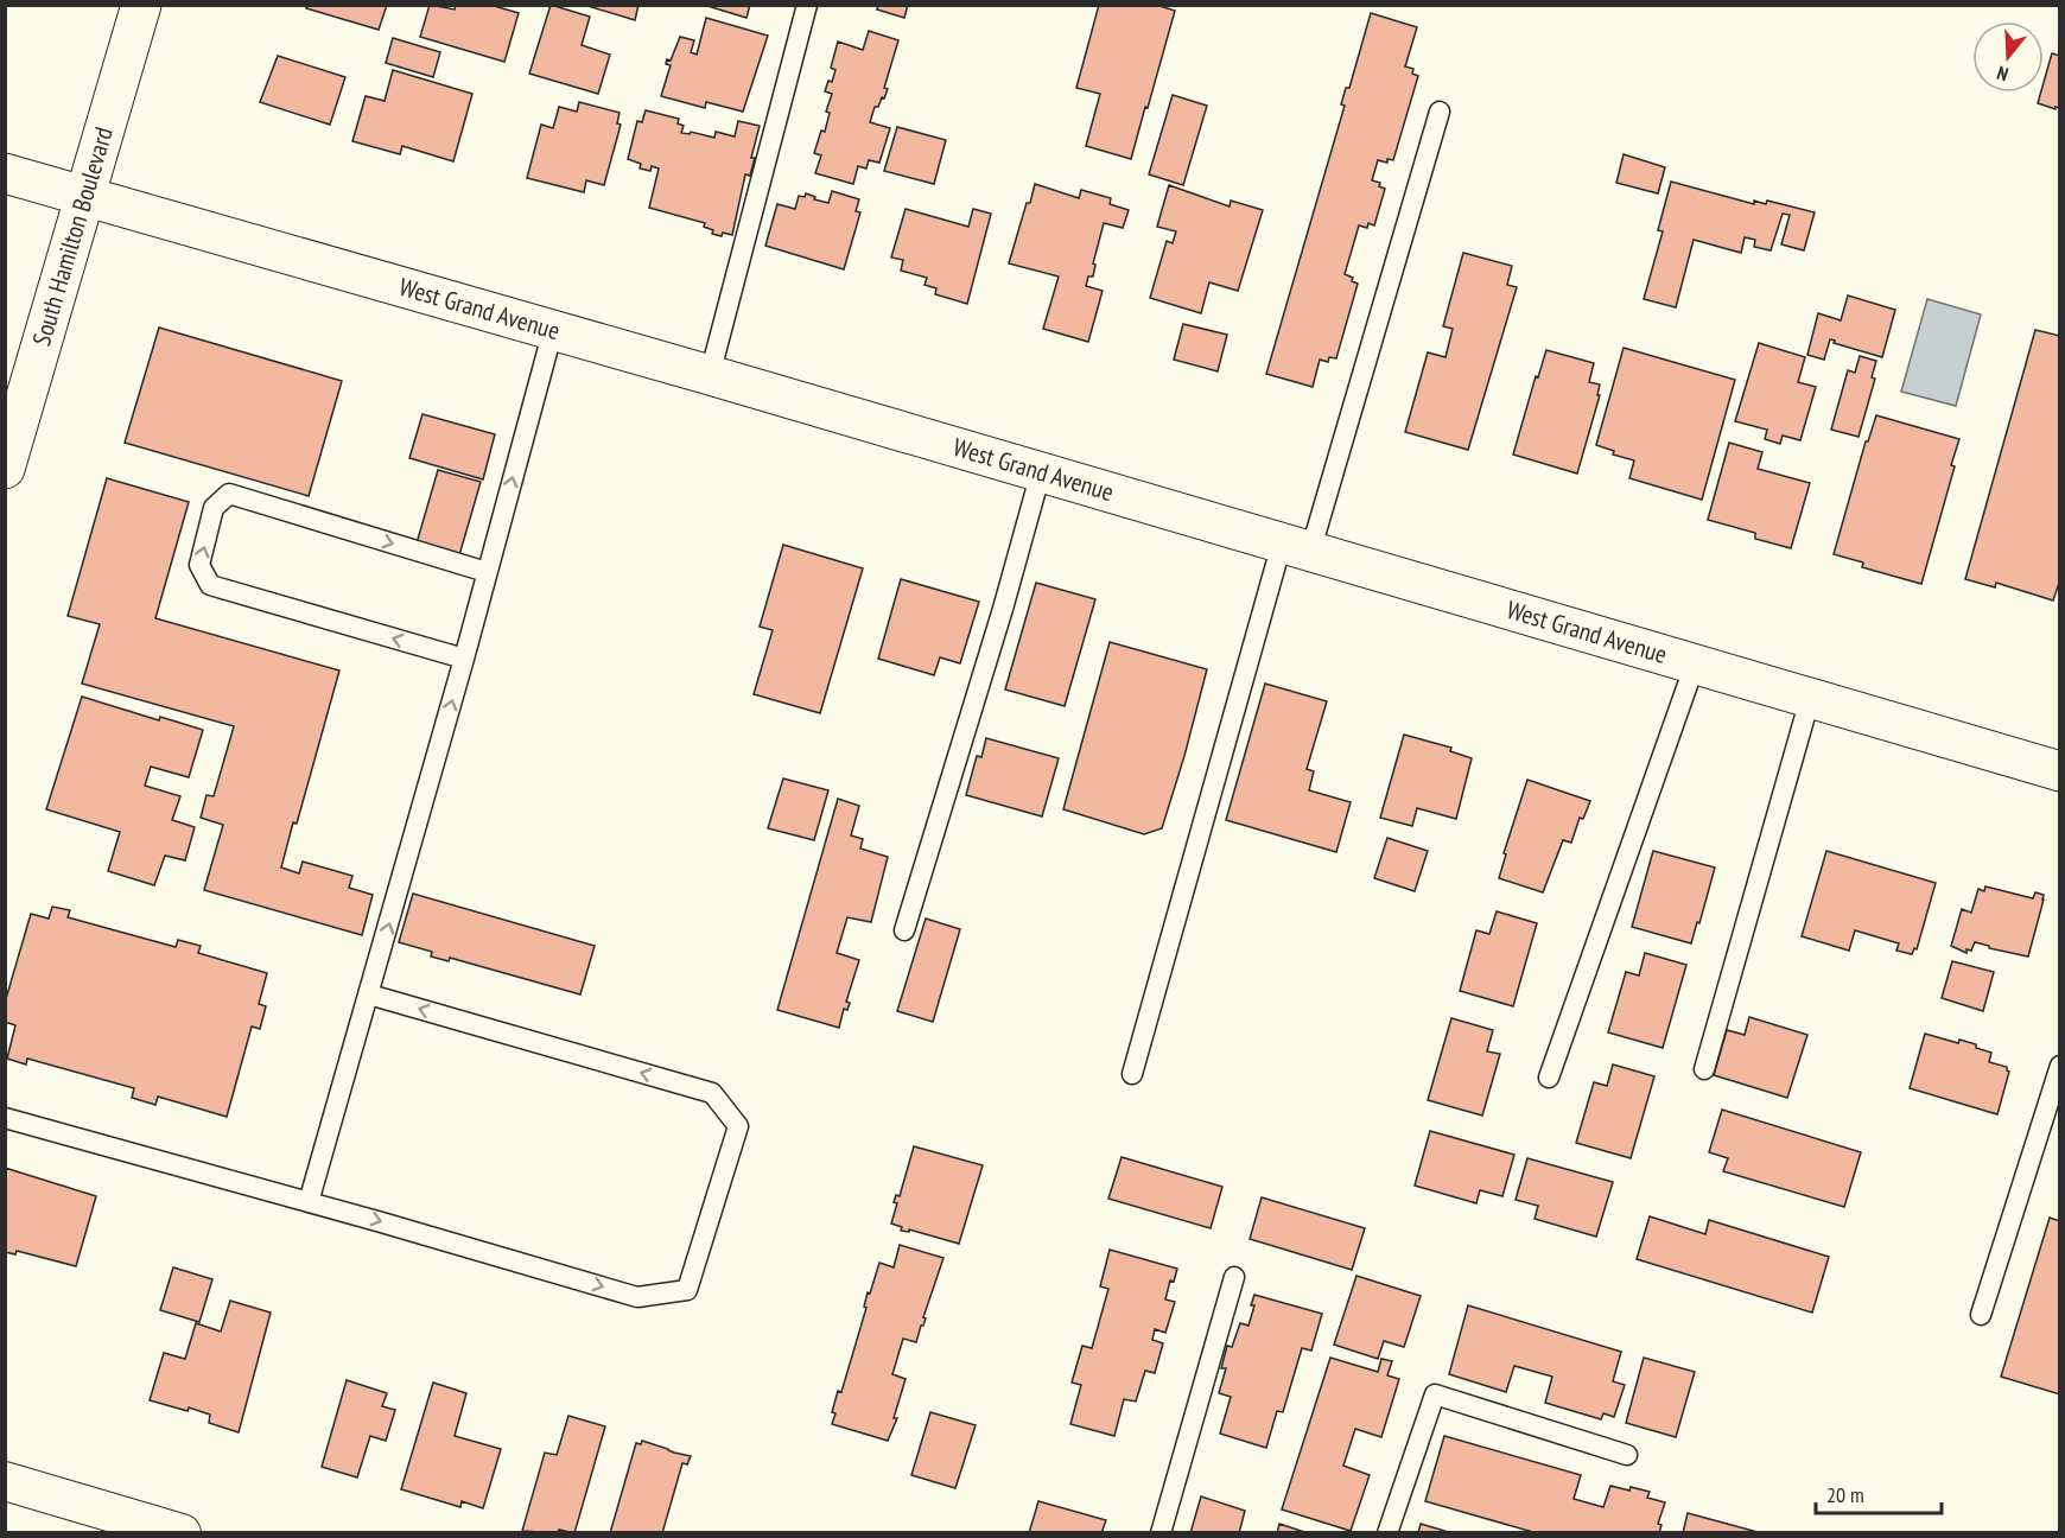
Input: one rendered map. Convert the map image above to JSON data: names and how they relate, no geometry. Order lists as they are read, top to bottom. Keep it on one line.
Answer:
{"streets":{"street":["South Hamilton Boulevard","West Grand Avenue"]},"crossings":[["South Hamilton Boulevard","West Grand Avenue"]],"scale_bar":"20 m","north":"bottom"}
